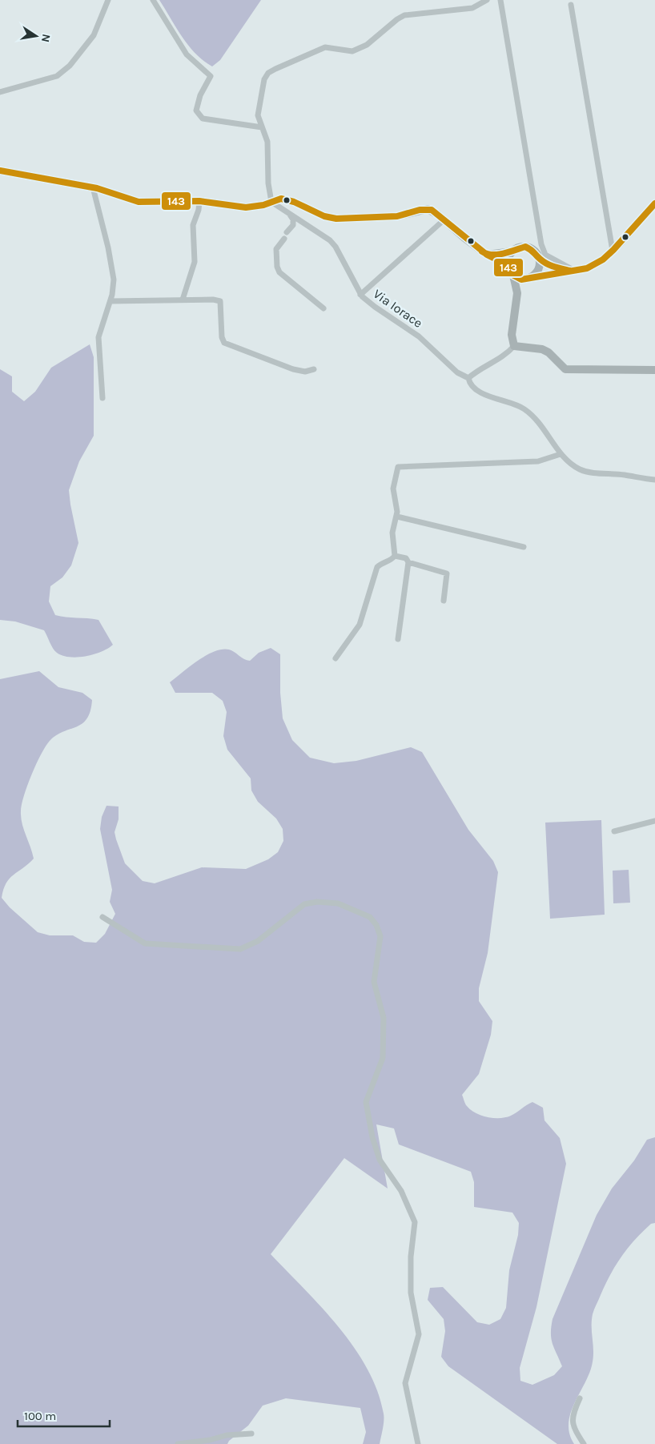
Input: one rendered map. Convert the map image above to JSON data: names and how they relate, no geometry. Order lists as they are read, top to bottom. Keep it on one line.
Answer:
{"streets":{"street":["Via Iorace"]},"lines":["transit line 143"],"scale_bar":"100 m","north":"right"}
